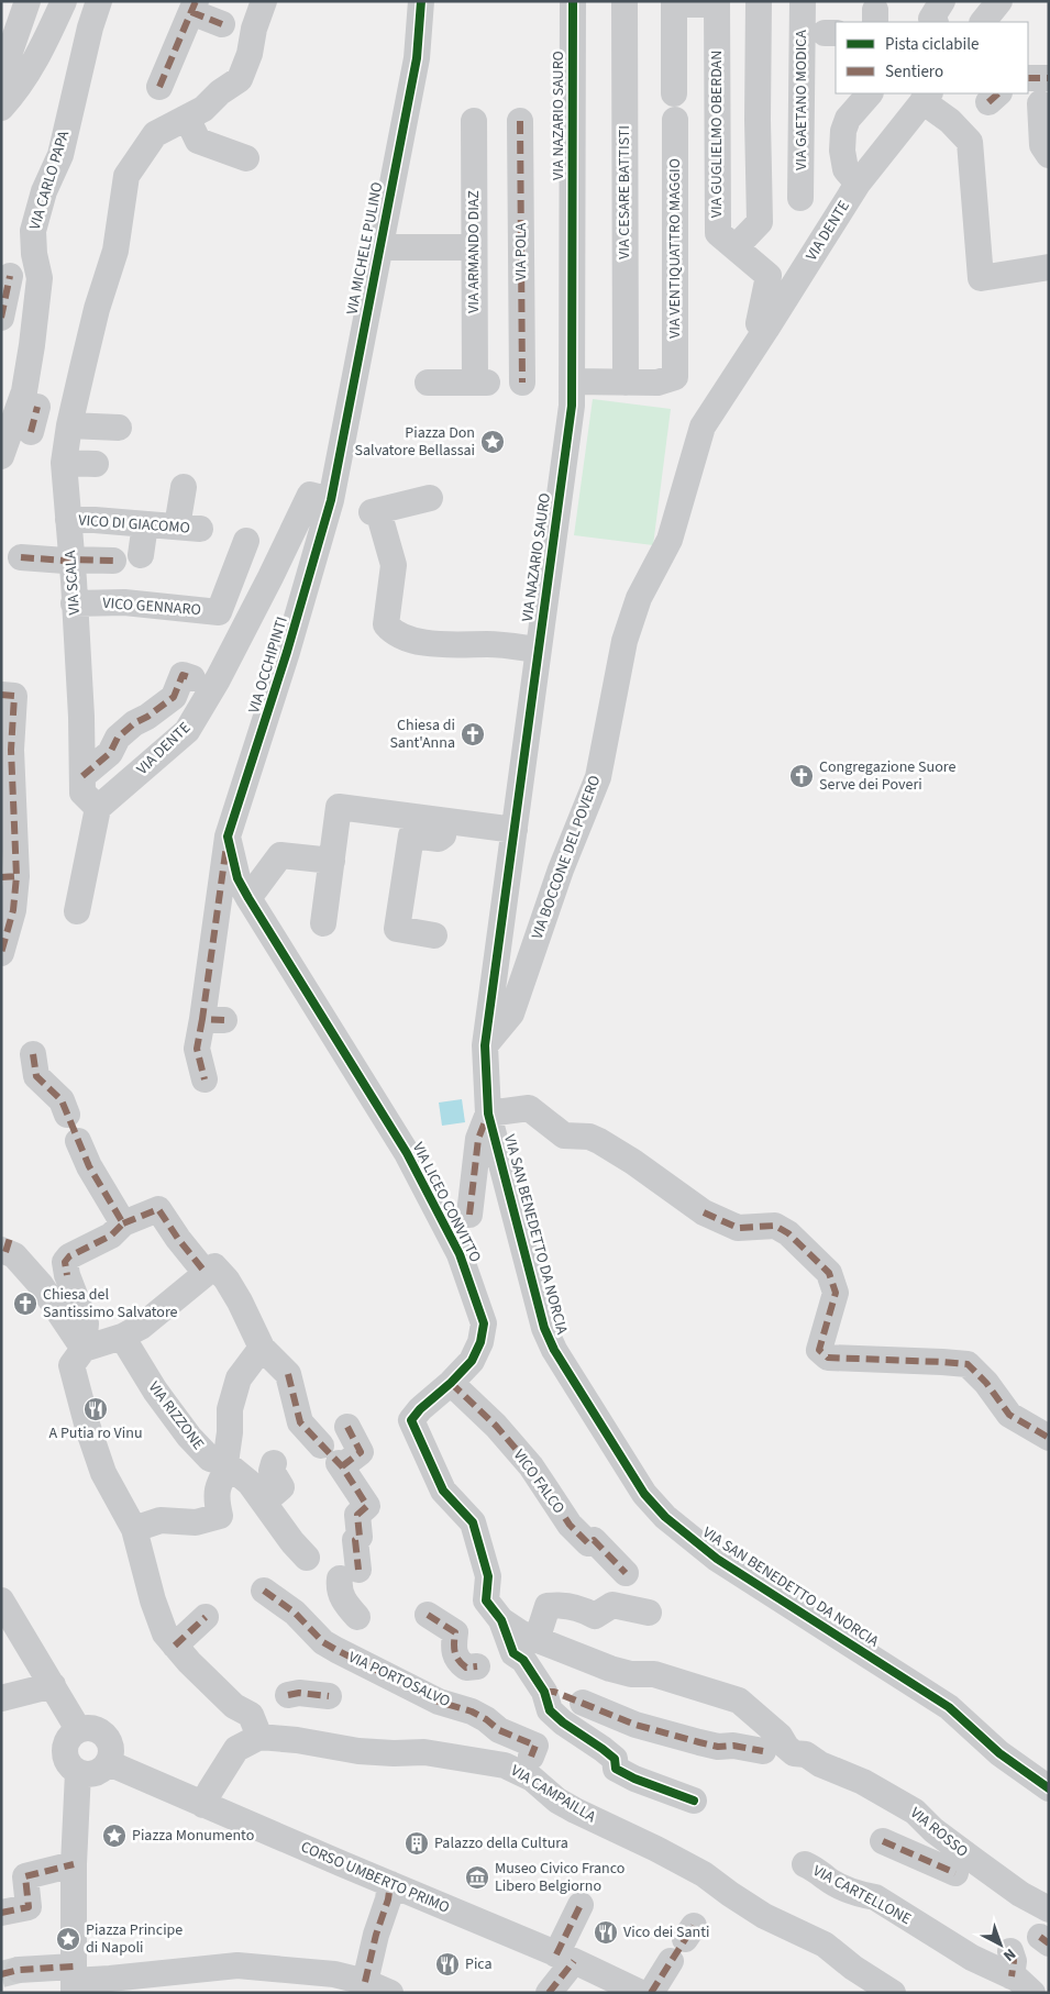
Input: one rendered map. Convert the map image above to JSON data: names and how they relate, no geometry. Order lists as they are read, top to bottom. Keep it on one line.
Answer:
{"streets":{"street":["VIA GAETANO MODICA","VIA NAZARIO SAURO","VIA GUGLIELMO OBERDAN","VIA CARLO PAPA","VIA CESARE BATTISTI","VIA DENTE","VIA MICHELE PULINO","VIA VENTIQUATTRO MAGGIO","VIA ARMANDO DIAZ","VIA POLA","VICO DI GIACOMO","VIA SCALA","VICO GENNARO","VIA OCCHIPINTI","VIA BOCCONE DEL POVERO","VIA LICEO CONVITTO","VIA SAN BENEDETTO DA NORCIA","VIA RIZZONE","VICO FALCO","VIA PORTOSALVO","VIA CAMPAILLA","VIA ROSSO","CORSO UMBERTO PRIMO","VIA CARTELLONE"]},"crossings":[["VIA NAZARIO SAURO","VIA BOCCONE DEL POVERO"],["VIA NAZARIO SAURO","VIA SAN BENEDETTO DA NORCIA"],["VIA GUGLIELMO OBERDAN","VIA DENTE"],["VIA GUGLIELMO OBERDAN","VIA BOCCONE DEL POVERO"],["VIA CESARE BATTISTI","VIA VENTIQUATTRO MAGGIO"],["VIA DENTE","VIA MICHELE PULINO"],["VIA DENTE","VIA SCALA"],["VIA DENTE","VIA OCCHIPINTI"],["VIA DENTE","VIA BOCCONE DEL POVERO"],["VIA MICHELE PULINO","VIA OCCHIPINTI"],["VICO DI GIACOMO","VIA SCALA"],["VIA SCALA","VICO GENNARO"],["VIA OCCHIPINTI","VIA LICEO CONVITTO"],["VIA LICEO CONVITTO","VICO FALCO"],["VIA PORTOSALVO","VIA CAMPAILLA"]],"places":{"place":["Piazza Don Salvatore Bellassai","Piazza Monumento","Piazza Principe di Napoli"],"church":["Chiesa di Sant'Anna","Congregazione Suore Serve dei Poveri","Chiesa del Santissimo Salvatore"],"restaurant":["A Putia ro Vinu","Vico dei Santi","Pica"],"building":["Palazzo della Cultura"],"museum":["Museo Civico Franco Libero Belgiorno"]},"legend":["Pista ciclabile","Sentiero"],"north":"bottom right"}
